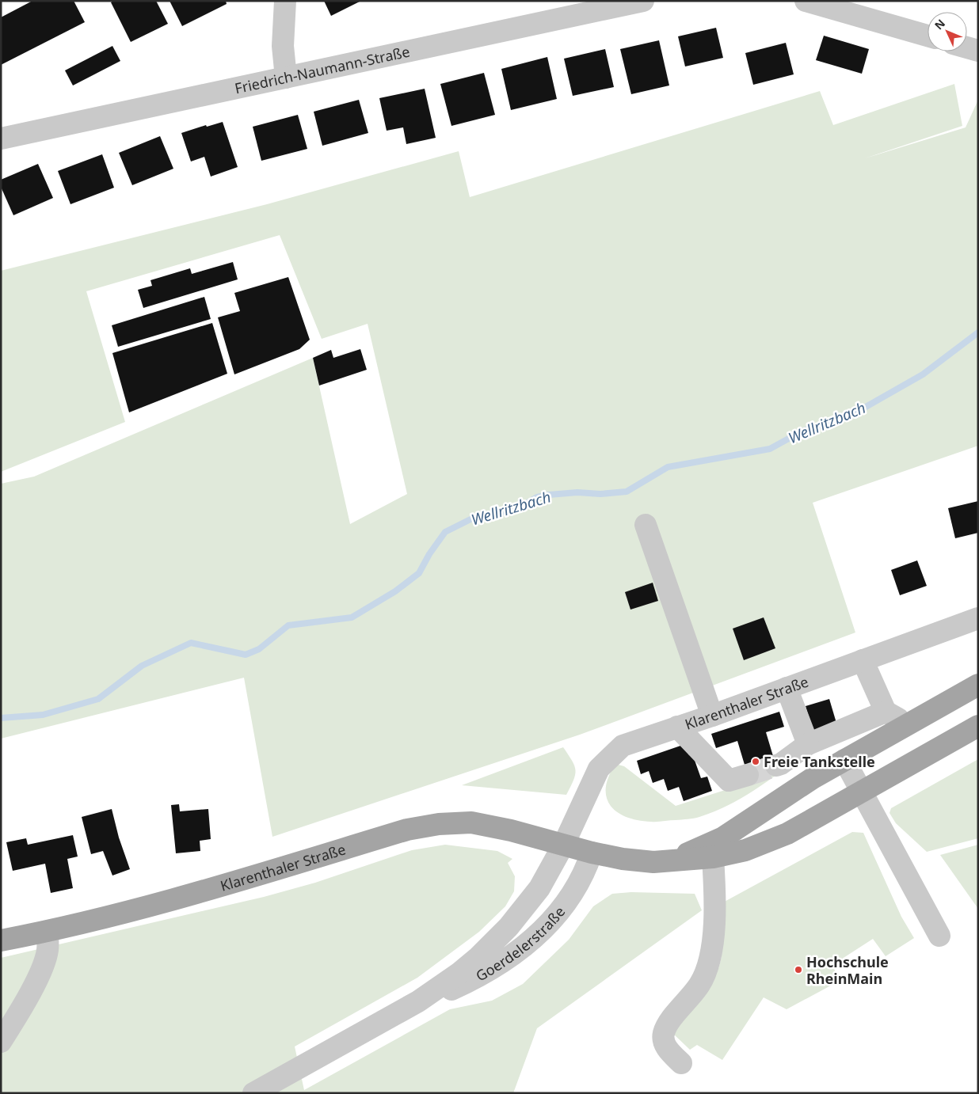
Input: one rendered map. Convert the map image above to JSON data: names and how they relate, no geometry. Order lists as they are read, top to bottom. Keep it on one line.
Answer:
{"streets":{"main road":["Klarenthaler Straße"],"street":["Friedrich-Naumann-Straße","Goerdelerstraße"]},"crossings":[["Klarenthaler Straße","Goerdelerstraße"]],"water":["Wellritzbach"],"places":["Freie Tankstelle","Hochschule RheinMain"],"north":"top left"}
